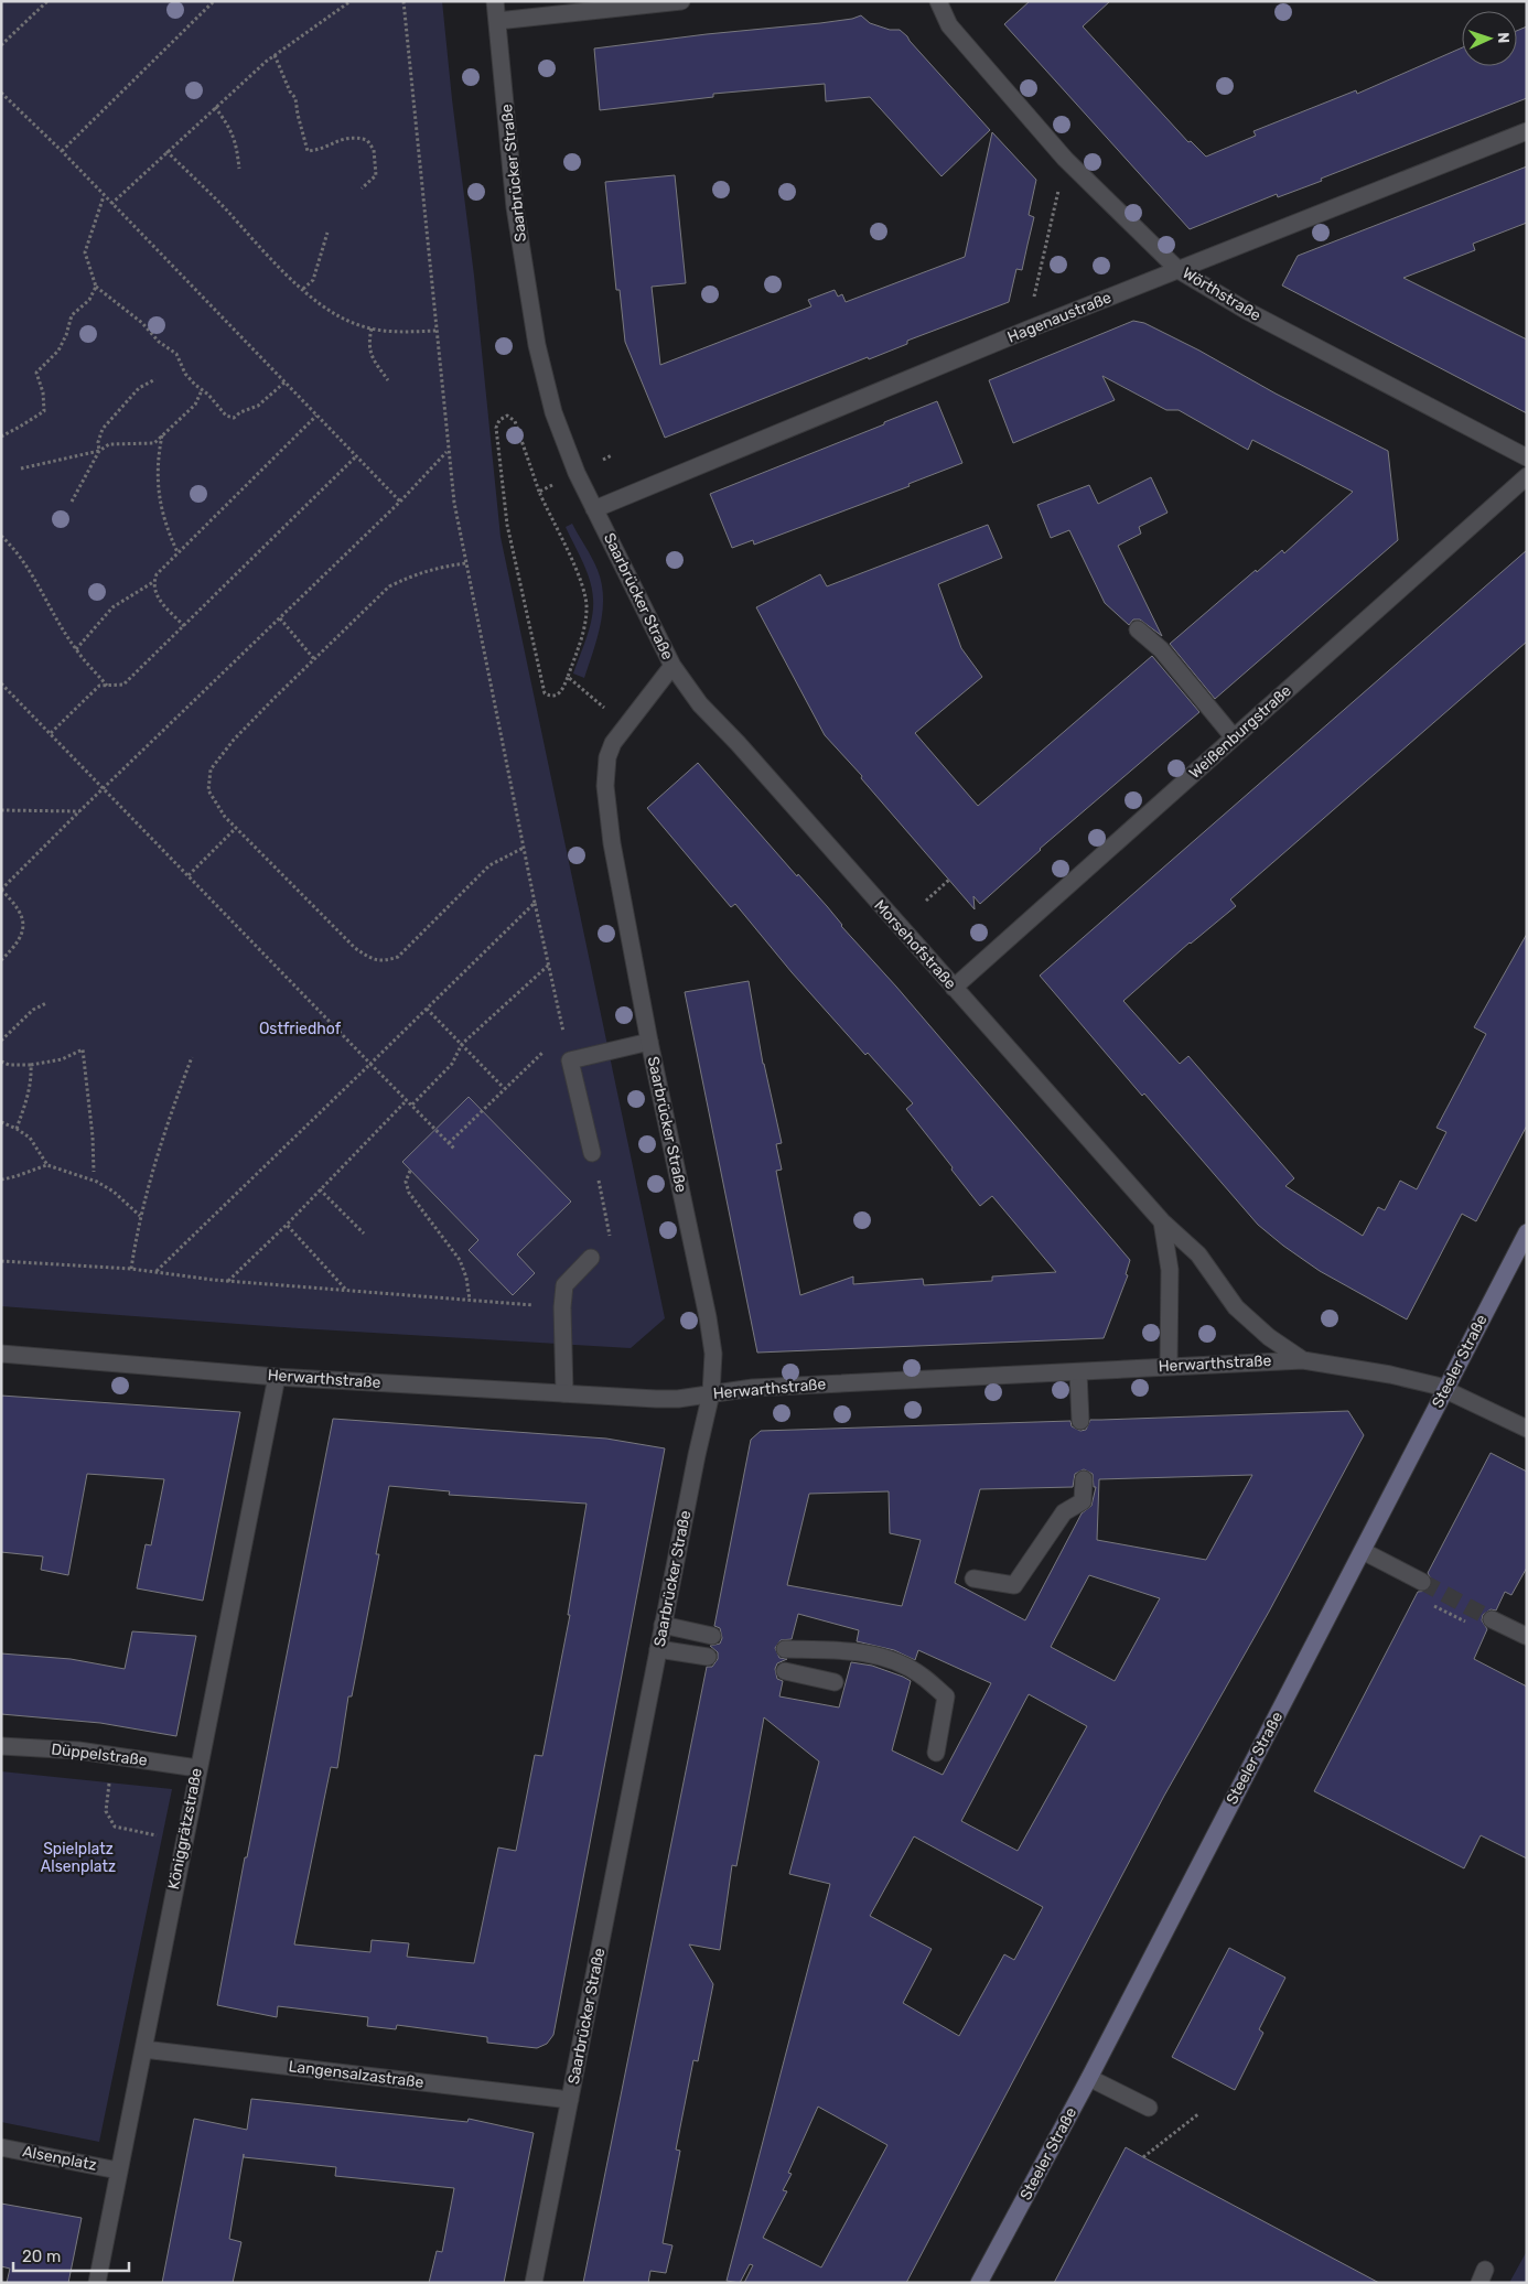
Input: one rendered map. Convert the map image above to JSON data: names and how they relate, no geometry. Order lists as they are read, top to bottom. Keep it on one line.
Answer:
{"streets":{"main road":["Steeler Straße"],"street":["Saarbrücker Straße","Wörthstraße","Hagenaustraße","Weißenburgstraße","Morsehofstraße","Herwarthstraße","Düppelstraße","Königgrätzstraße","Langensalzastraße","Alsenplatz"]},"crossings":[["Saarbrücker Straße","Hagenaustraße"],["Saarbrücker Straße","Morsehofstraße"],["Saarbrücker Straße","Herwarthstraße"],["Saarbrücker Straße","Langensalzastraße"],["Wörthstraße","Hagenaustraße"],["Weißenburgstraße","Morsehofstraße"],["Morsehofstraße","Herwarthstraße"],["Steeler Straße","Herwarthstraße"],["Herwarthstraße","Königgrätzstraße"],["Düppelstraße","Königgrätzstraße"],["Königgrätzstraße","Langensalzastraße"],["Königgrätzstraße","Alsenplatz"]],"parks":["Ostfriedhof","Spielplatz Alsenplatz"],"scale_bar":"20 m","north":"right"}
